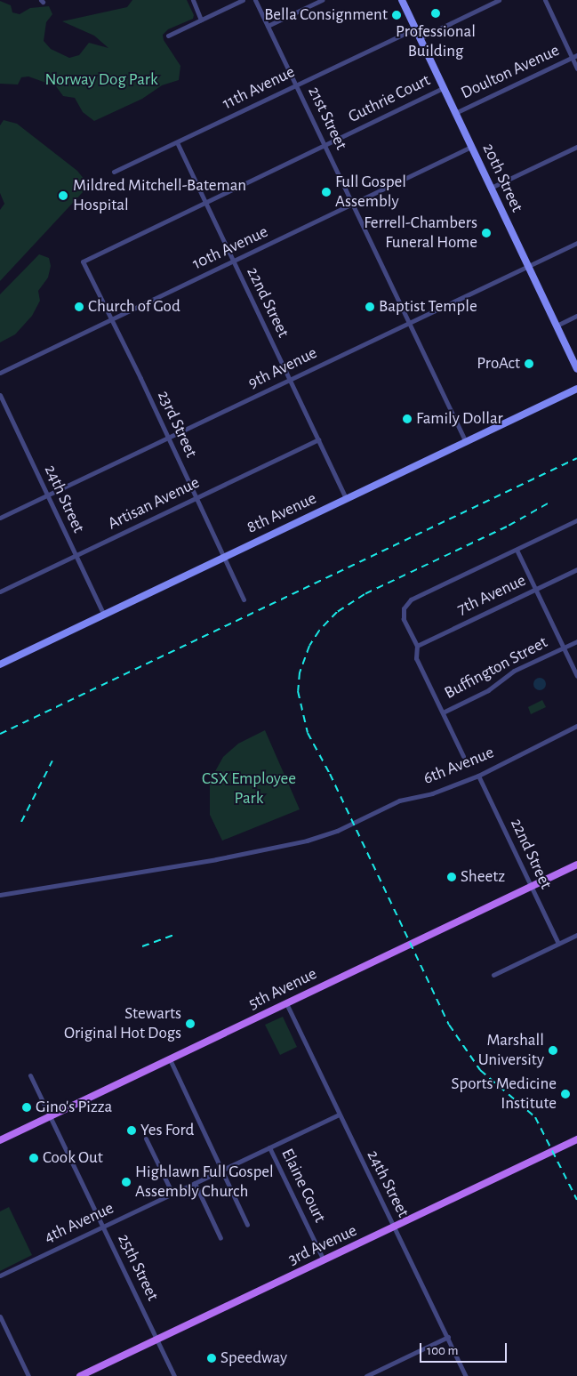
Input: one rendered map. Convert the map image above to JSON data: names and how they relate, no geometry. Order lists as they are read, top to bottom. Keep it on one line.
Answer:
{"streets":{"main road":["20th Street","8th Avenue","5th Avenue","3rd Avenue"],"street":["Doulton Avenue","11th Avenue","Guthrie Court","21st Street","10th Avenue","22nd Street","9th Avenue","23rd Street","24th Street","Artisan Avenue","7th Avenue","Buffington Street","6th Avenue","Elaine Court","4th Avenue","25th Street"]},"crossings":[["Doulton Avenue","20th Street"],["11th Avenue","21st Street"],["11th Avenue","20th Street"],["11th Avenue","22nd Street"],["Guthrie Court","21st Street"],["Guthrie Court","20th Street"],["Guthrie Court","22nd Street"],["Guthrie Court","23rd Street"],["21st Street","10th Avenue"],["21st Street","9th Avenue"],["21st Street","8th Avenue"],["20th Street","10th Avenue"],["20th Street","9th Avenue"],["10th Avenue","22nd Street"],["10th Avenue","23rd Street"],["22nd Street","9th Avenue"],["22nd Street","Artisan Avenue"],["22nd Street","8th Avenue"],["22nd Street","6th Avenue"],["22nd Street","5th Avenue"],["9th Avenue","23rd Street"],["9th Avenue","24th Street"],["23rd Street","Artisan Avenue"],["23rd Street","8th Avenue"],["24th Street","Artisan Avenue"],["24th Street","8th Avenue"],["24th Street","5th Avenue"],["24th Street","4th Avenue"],["24th Street","3rd Avenue"],["5th Avenue","25th Street"],["Elaine Court","4th Avenue"],["Elaine Court","3rd Avenue"],["4th Avenue","25th Street"],["3rd Avenue","25th Street"]],"parks":["Norway Dog Park","CSX Employee Park"],"places":["Professional Building","Bella Consignment","Full Gospel Assembly","Mildred Mitchell-Bateman Hospital","Ferrell-Chambers Funeral Home","Church of God","Baptist Temple","ProAct","Family Dollar","Sheetz","Stewarts Original Hot Dogs","Marshall University","Sports Medicine Institute","Gino's Pizza","Yes Ford","Cook Out","Highlawn Full Gospel Assembly Church","Speedway"],"scale_bar":"100 m"}
